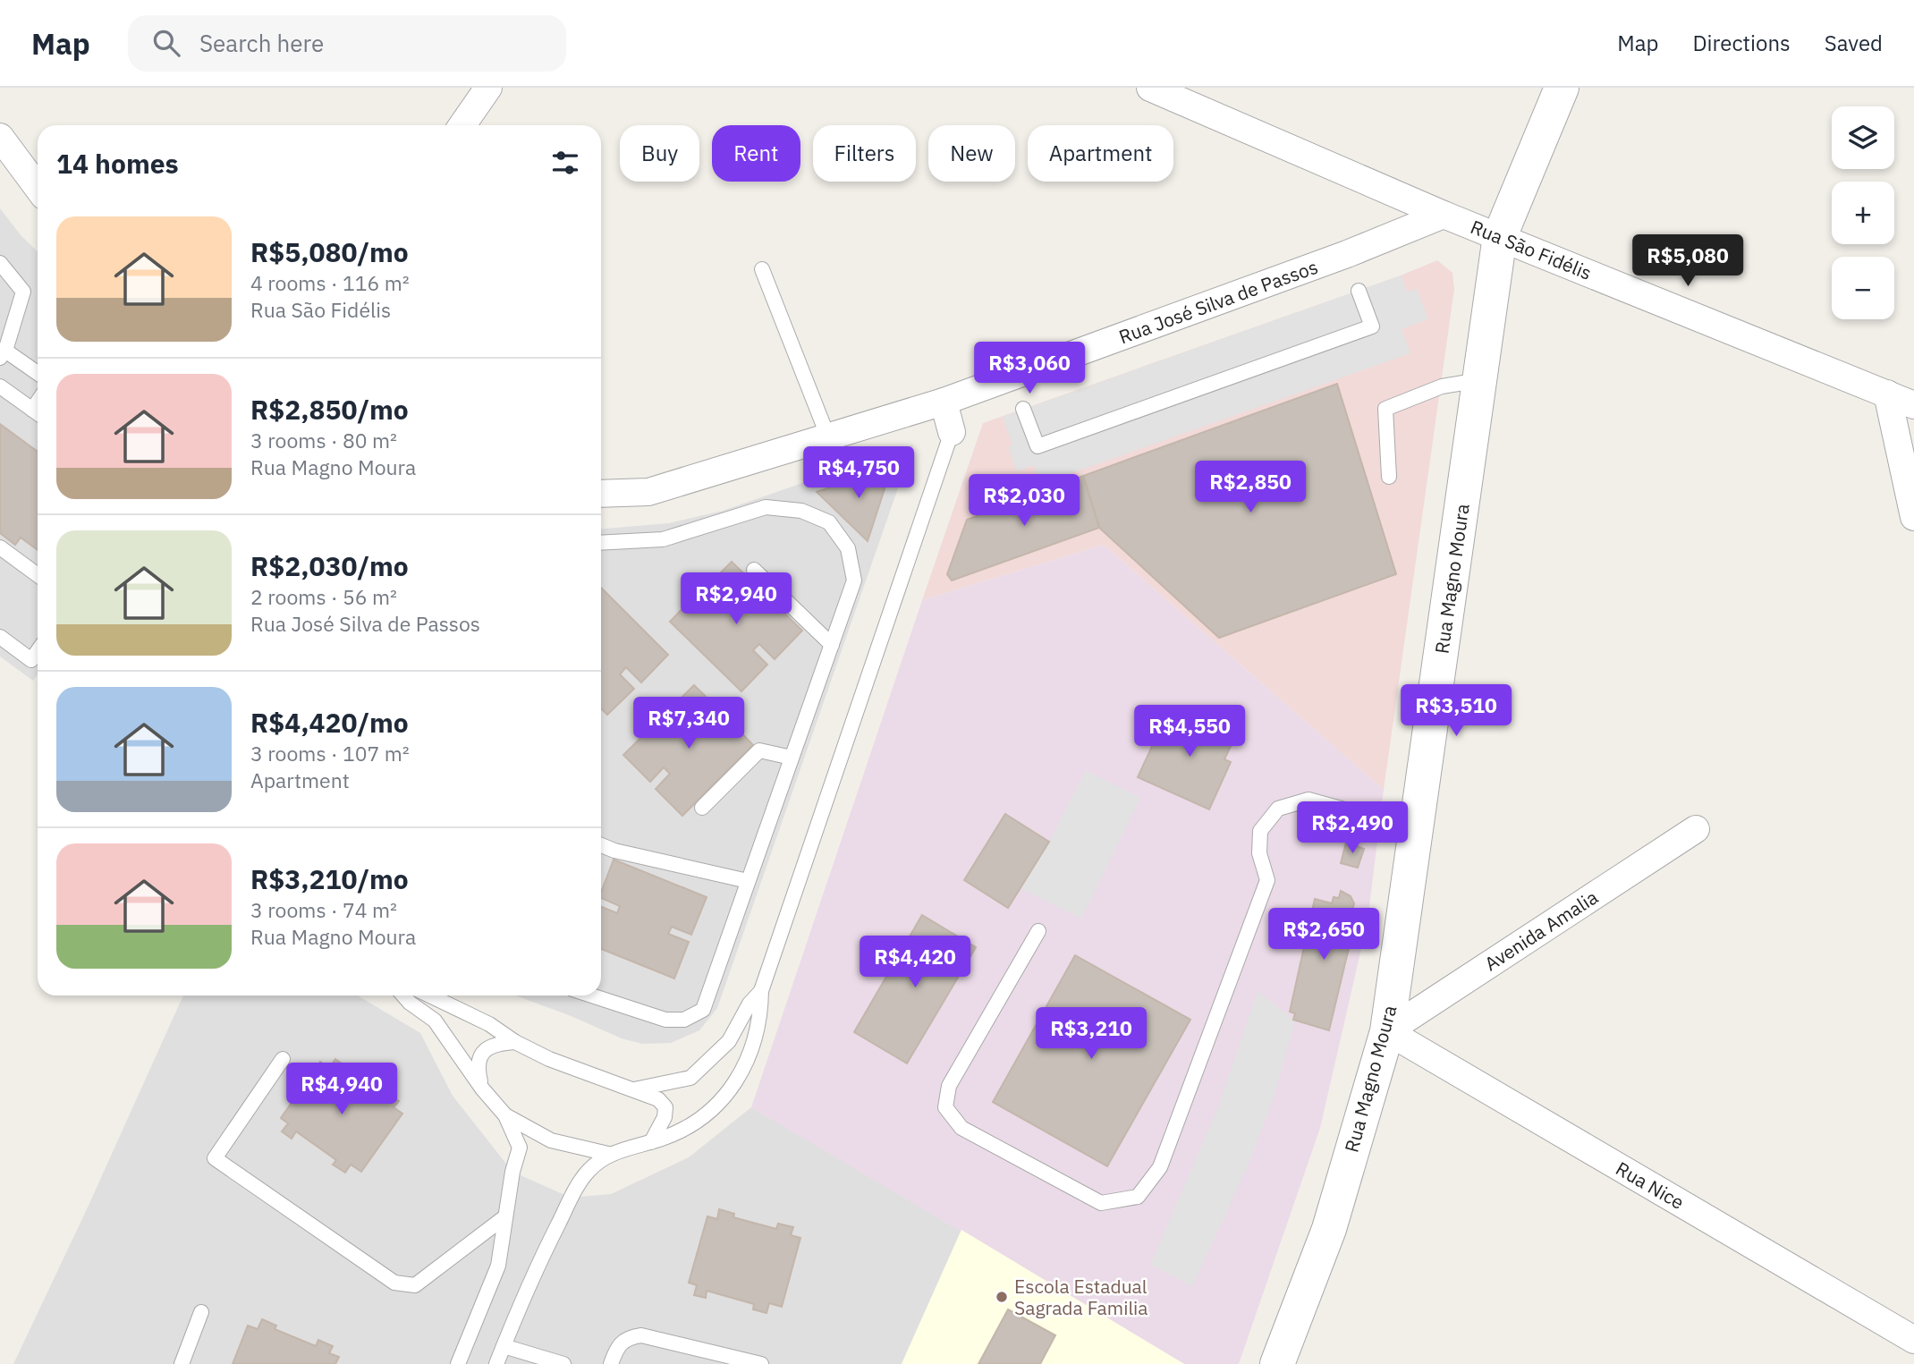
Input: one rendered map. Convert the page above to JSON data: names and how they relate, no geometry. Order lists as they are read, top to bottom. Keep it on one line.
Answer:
{"streets":{"street":["Rua São Fidélis","Rua José Silva de Passos","Rua Magno Moura","Avenida Amalia","Rua Nice"]},"crossings":[["Rua São Fidélis","Rua José Silva de Passos"],["Rua São Fidélis","Rua Magno Moura"],["Rua Magno Moura","Avenida Amalia"],["Rua Magno Moura","Rua Nice"],["Avenida Amalia","Rua Nice"]],"places":["Escola Estadual Sagrada Familia"],"page":{"header":"Map","search":"Search here","nav":["Map","Directions","Saved"],"map_buttons":["+","−"],"chip":["Buy","Rent","Filters","New","Apartment"],"heading":"14 homes","list":[{"name":"R$5,080/mo","note":"4 rooms · 116 m² · Rua São Fidélis"},{"name":"R$2,850/mo","note":"3 rooms · 80 m² · Rua Magno Moura"},{"name":"R$2,030/mo","note":"2 rooms · 56 m² · Rua José Silva de Passos"},{"name":"R$4,420/mo","note":"3 rooms · 107 m² · Apartment"},{"name":"R$3,210/mo","note":"3 rooms · 74 m² · Rua Magno Moura"}],"price":["R$5,080","R$3,060","R$4,750","R$2,850","R$2,030","R$2,940","R$3,510","R$7,340","R$4,550","R$2,490","R$2,650","R$4,420","R$3,210","R$4,940"]}}
